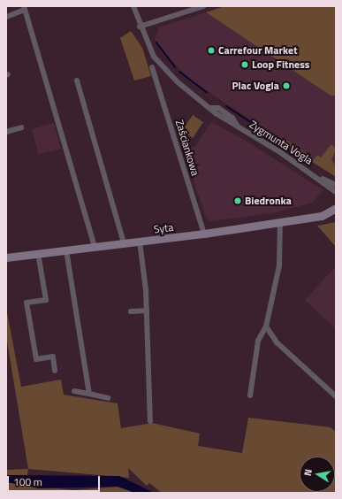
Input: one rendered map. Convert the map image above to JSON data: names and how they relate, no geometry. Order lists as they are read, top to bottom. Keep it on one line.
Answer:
{"streets":{"street":["Zygmunta Vogla","Zaściankowa","Syta"]},"crossings":[["Zaściankowa","Syta"]],"places":["Carrefour Market","Loop Fitness","Plac Vogla","Biedronka"],"scale_bar":"100 m","north":"left"}
